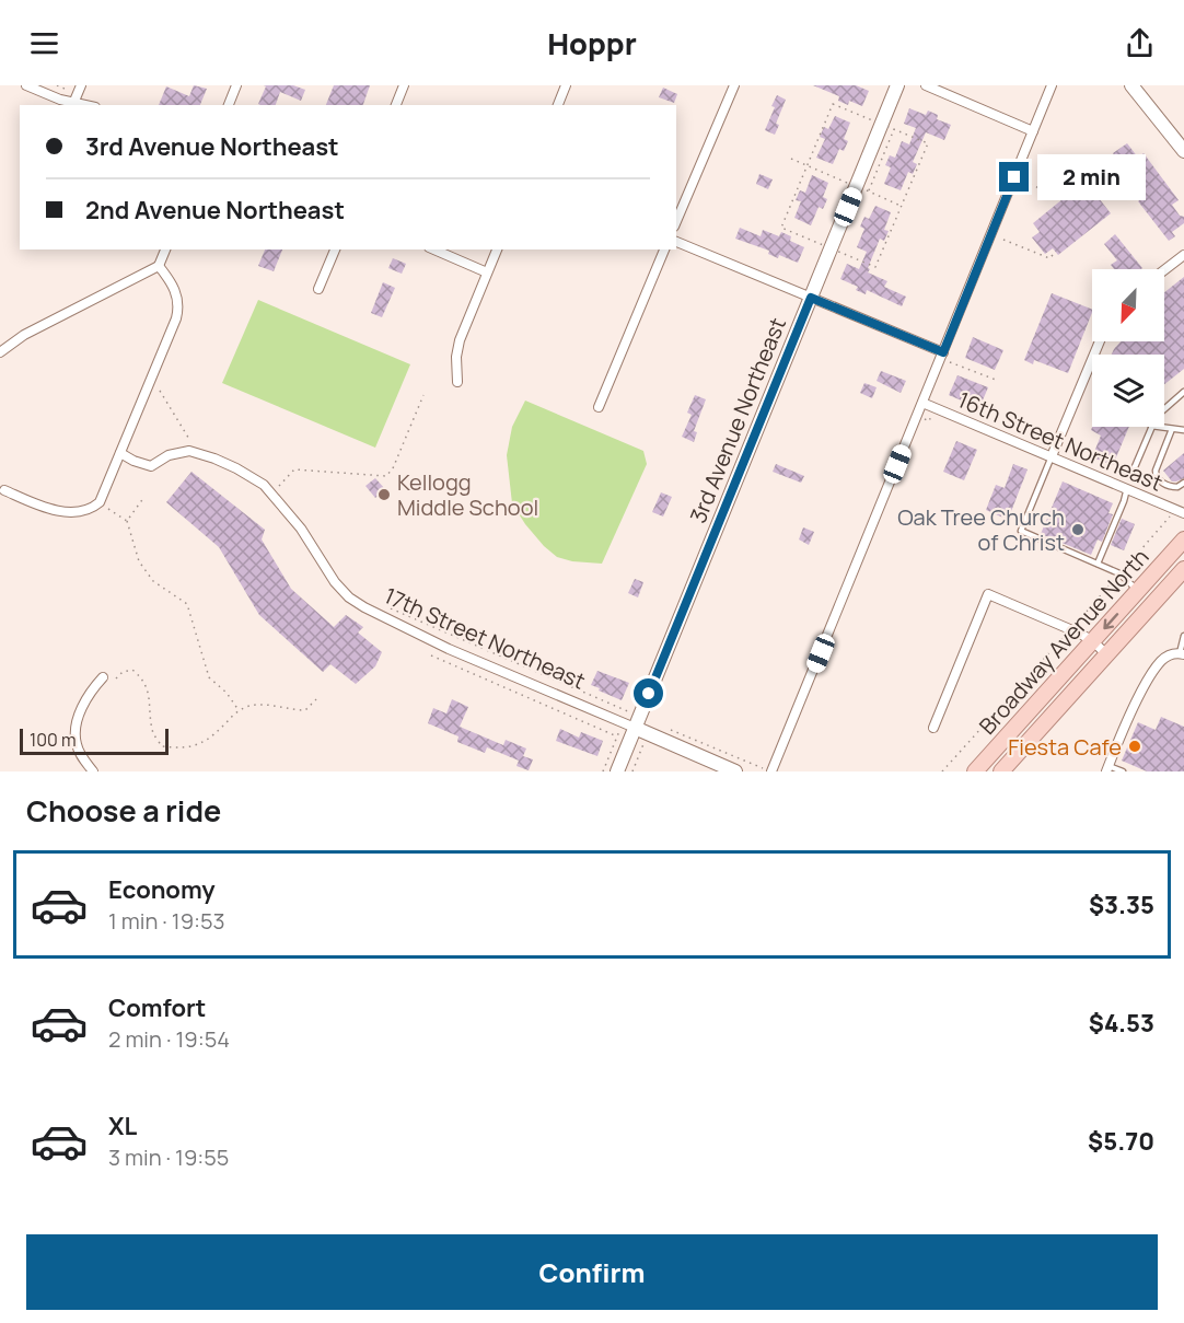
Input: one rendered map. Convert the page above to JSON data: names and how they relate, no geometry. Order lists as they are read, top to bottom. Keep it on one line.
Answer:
{"streets":{"main road":["Broadway Avenue North"],"street":["3rd Avenue Northeast","16th Street Northeast","17th Street Northeast"]},"crossings":[["3rd Avenue Northeast","17th Street Northeast"]],"places":["Kellogg Middle School","Oak Tree Church of Christ","Fiesta Cafe"],"scale_bar":"100 m","north":"bottom left","page":{"header":"Hoppr","banner":["3rd Avenue Northeast","2nd Avenue Northeast"],"bubble":"2 min","scale":"100 m","heading":"Choose a ride","list":[{"name":"Economy","note":"1 min · 19:53","value":"$3.35"},{"name":"Comfort","note":"2 min · 19:54","value":"$4.53"},{"name":"XL","note":"3 min · 19:55","value":"$5.70"}],"buttons":"Confirm"}}
